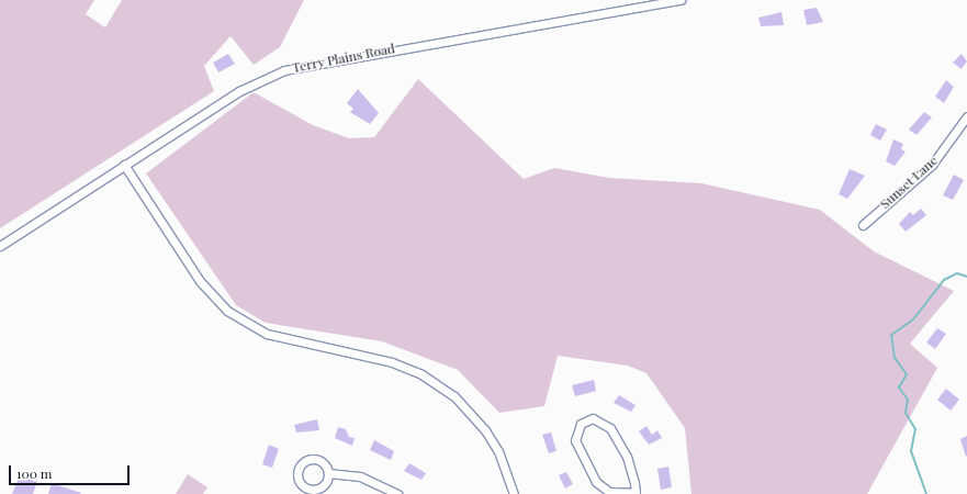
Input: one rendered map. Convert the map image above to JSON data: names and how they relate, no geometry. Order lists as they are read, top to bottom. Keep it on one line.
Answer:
{"streets":{"street":["Terry Plains Road","Sunset Lane"]},"scale_bar":"100 m"}
